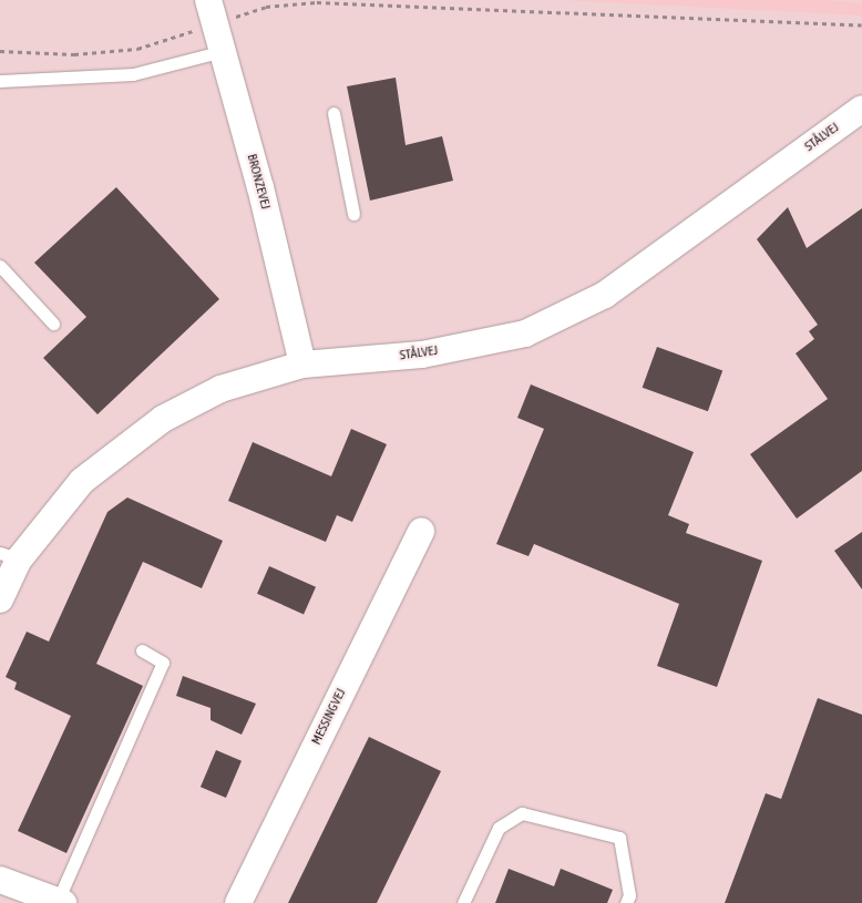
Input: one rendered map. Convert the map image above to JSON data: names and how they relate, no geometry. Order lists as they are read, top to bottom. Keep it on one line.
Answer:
{"streets":{"street":["STÅLVEJ","BRONZEVEJ","MESSINGVEJ"]},"crossings":[["STÅLVEJ","BRONZEVEJ"]]}
